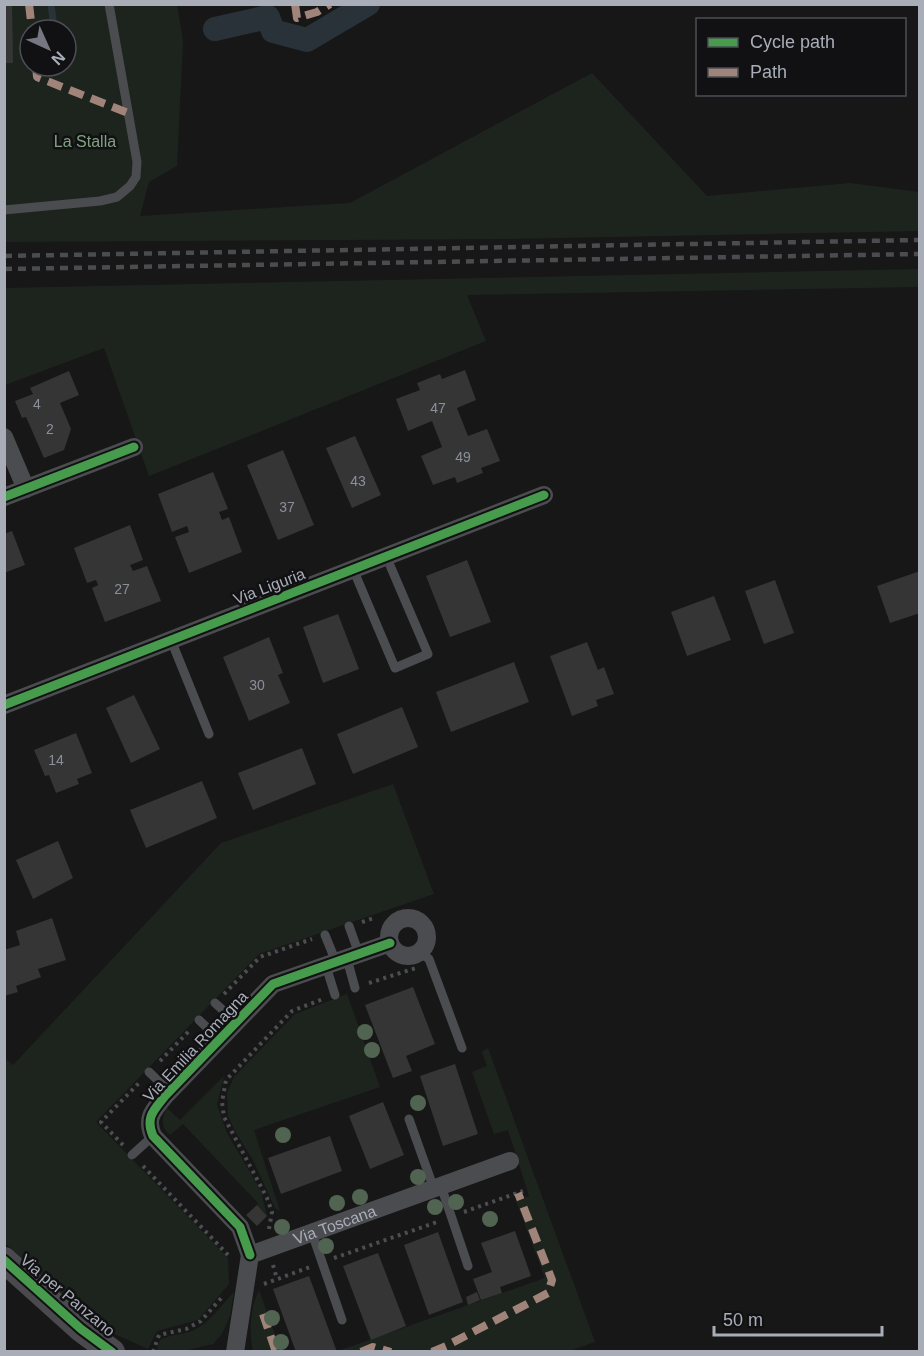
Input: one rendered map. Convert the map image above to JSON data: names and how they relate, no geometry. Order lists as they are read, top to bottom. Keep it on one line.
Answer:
{"streets":{"main road":["Via per Panzano"],"street":["Via Liguria","Via Emilia Romagna","Via Toscana"]},"parks":["La Stalla"],"house_numbers":["4","47","2","49","43","37","27","30","14"],"legend":["Cycle path","Path"],"scale_bar":"50 m","north":"bottom right"}
